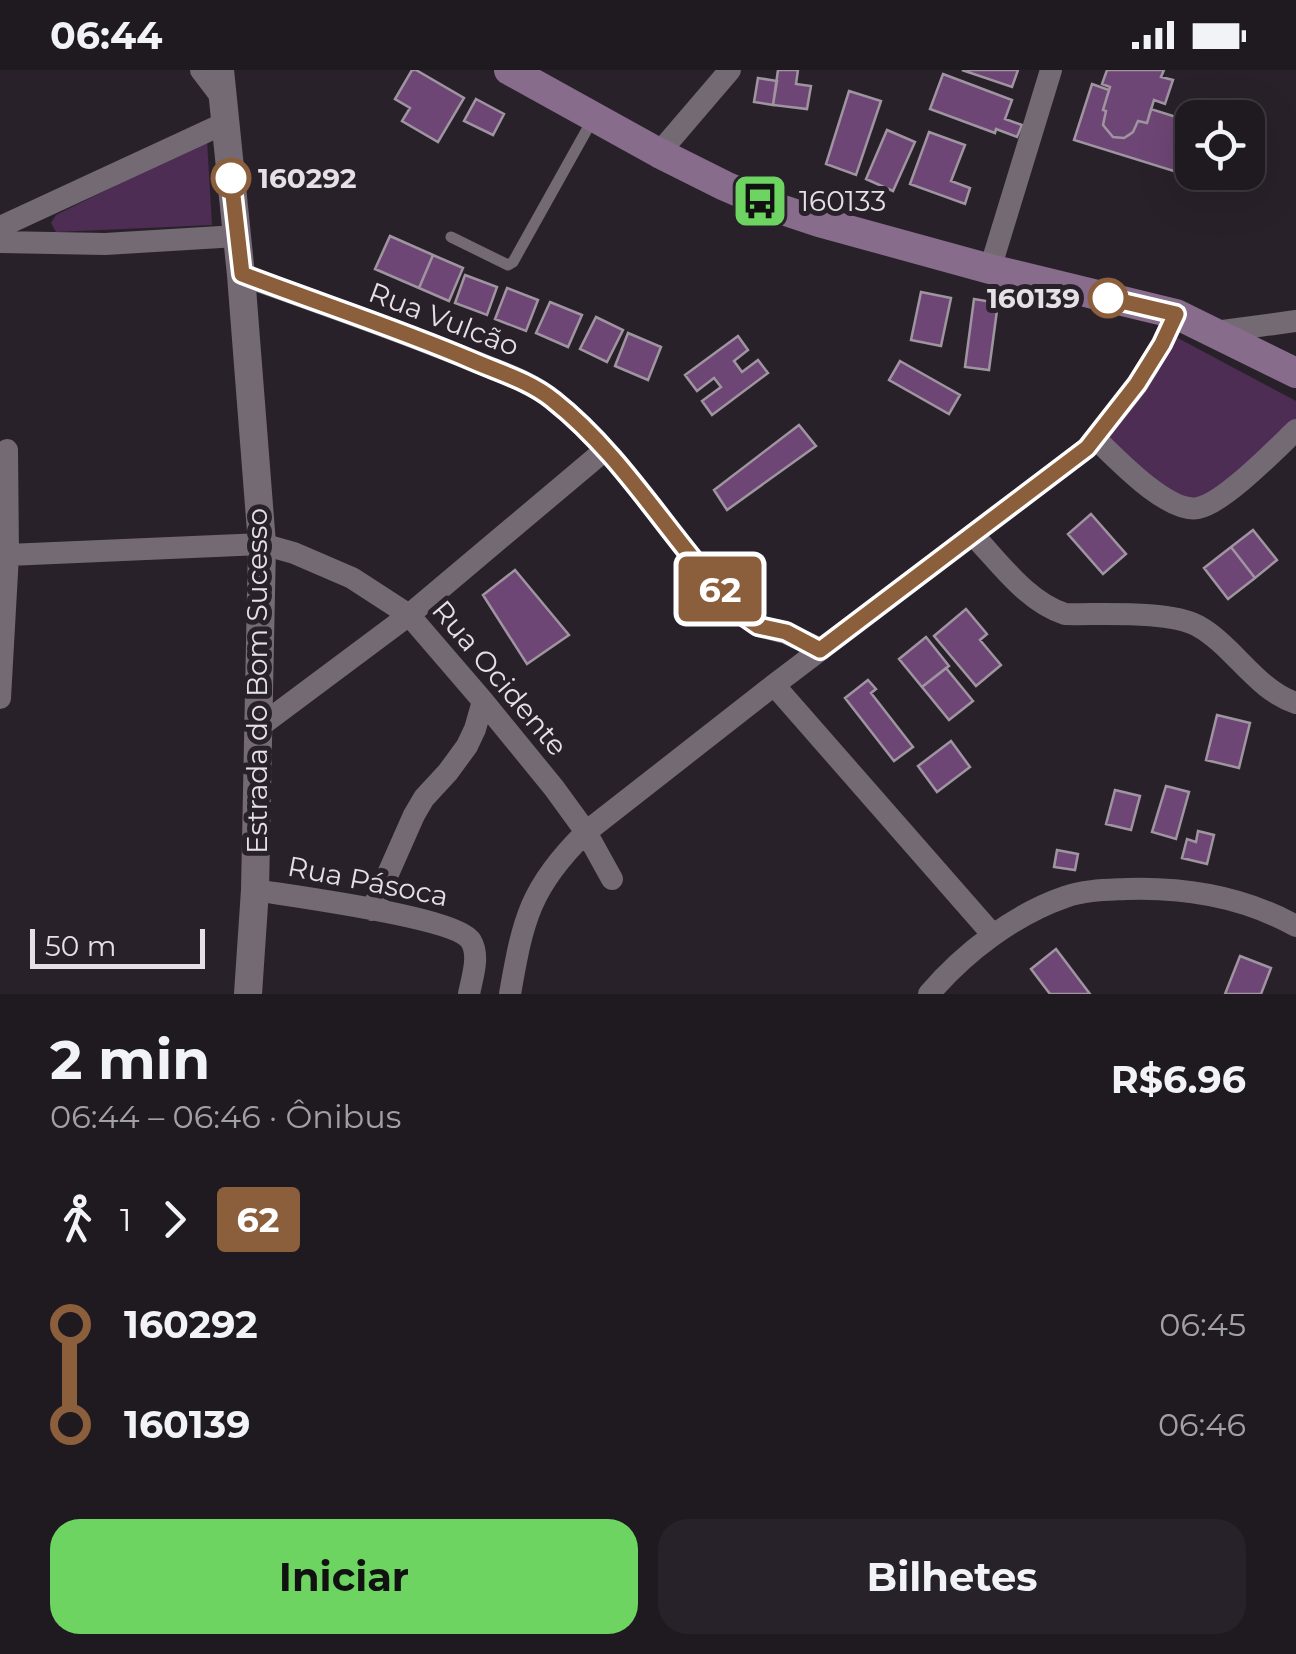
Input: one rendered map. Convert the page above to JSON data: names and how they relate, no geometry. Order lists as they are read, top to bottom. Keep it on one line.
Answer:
{"streets":{"street":["Rua Vulcão","Rua Ocidente","Estrada do Bom Sucesso","Rua Pásoca"]},"crossings":[["Rua Vulcão","Estrada do Bom Sucesso"],["Rua Ocidente","Estrada do Bom Sucesso"],["Estrada do Bom Sucesso","Rua Pásoca"]],"places":{"other":["160292","160139"],"bus stop":["160133"]},"lines":["bus line 62"],"scale_bar":"50 m","page":{"status":"06:44","on_map":"62","scale":"50 m","heading":["2 min","06:44 – 06:46 · Ônibus","R$6.96"],"legs":["1","62"],"list":[{"name":"160292","value":"06:45"},{"name":"160139","value":"06:46"}],"buttons":["Iniciar","Bilhetes"]}}
